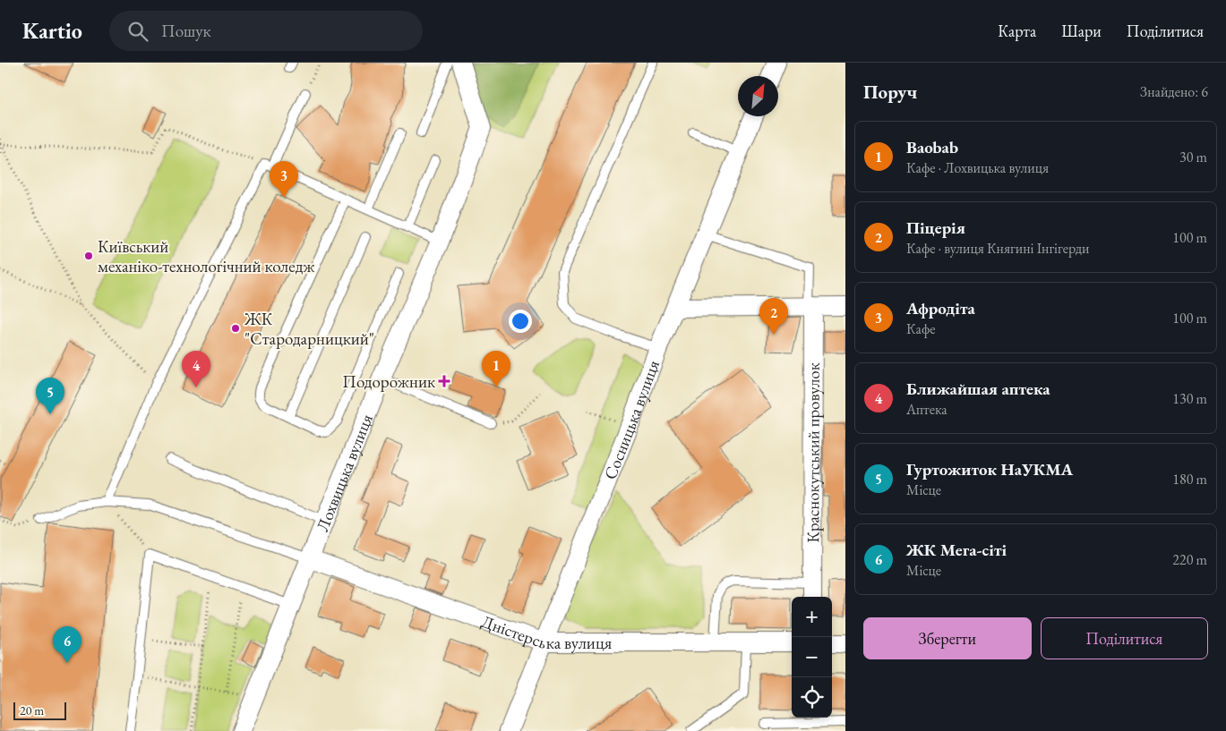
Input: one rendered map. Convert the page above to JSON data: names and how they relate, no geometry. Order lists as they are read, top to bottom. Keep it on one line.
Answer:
{"streets":{"street":["Сосницька вулиця","Краснокутський провулок","Лохвицька вулиця","Дністерська вулиця"]},"crossings":[["Сосницька вулиця","Дністерська вулиця"],["Лохвицька вулиця","Дністерська вулиця"]],"places":{"other":["Київський механіко-технологічний коледж","ЖК \"Стародарницкий\""],"health":["Подорожник"]},"scale_bar":"20 m","north":"top right","page":{"header":"Kartio","search":"Пошук","nav":["Карта","Шари","Поділитися"],"heading":["Поруч","Знайдено: 6"],"list":[{"mark":"1","name":"Baobab","note":"Кафе · Лохвицька вулиця","value":"30 m"},{"mark":"2","name":"Піцерія","note":"Кафе · вулиця Княгині Інгігерди","value":"100 m"},{"mark":"3","name":"Афродіта","note":"Кафе","value":"100 m"},{"mark":"4","name":"Ближайшая аптека","note":"Аптека","value":"130 m"},{"mark":"5","name":"Гуртожиток НаУКМА","note":"Місце","value":"180 m"},{"mark":"6","name":"ЖК Мега-сіті","note":"Місце","value":"220 m"}],"pins":["3","2","1","4","5","6"],"map_buttons":["+","−"],"buttons":["Зберегти","Поділитися"],"scale":"20 m"}}
